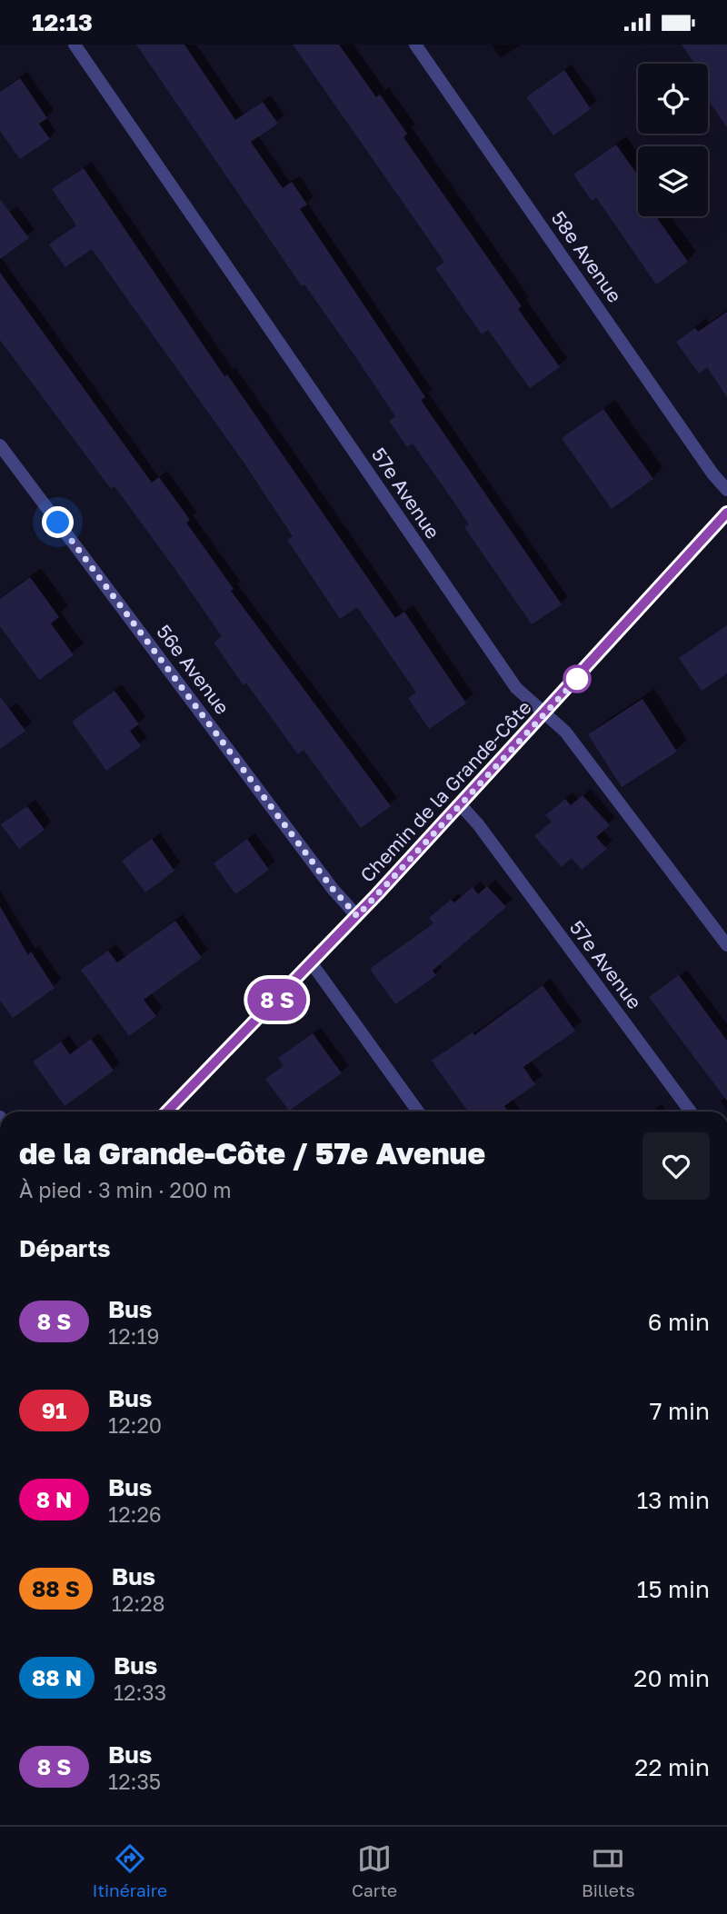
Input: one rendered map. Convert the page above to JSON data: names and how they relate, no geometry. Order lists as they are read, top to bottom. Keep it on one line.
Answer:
{"streets":{"main road":["Chemin de la Grande-Côte"],"street":["58e Avenue","57e Avenue","56e Avenue"]},"crossings":[["57e Avenue","Chemin de la Grande-Côte"],["56e Avenue","Chemin de la Grande-Côte"]],"page":{"status":"12:13","on_map":"8 S","heading":[["de la Grande-Côte / 57e Avenue","À pied · 3 min · 200 m"],"Départs"],"list":[{"mark":"8 S","name":"Bus","note":"12:19","value":"6 min"},{"mark":"91","name":"Bus","note":"12:20","value":"7 min"},{"mark":"8 N","name":"Bus","note":"12:26","value":"13 min"},{"mark":"88 S","name":"Bus","note":"12:28","value":"15 min"},{"mark":"88 N","name":"Bus","note":"12:33","value":"20 min"},{"mark":"8 S","name":"Bus","note":"12:35","value":"22 min"}],"tabs":["Itinéraire","Carte","Billets"]}}
